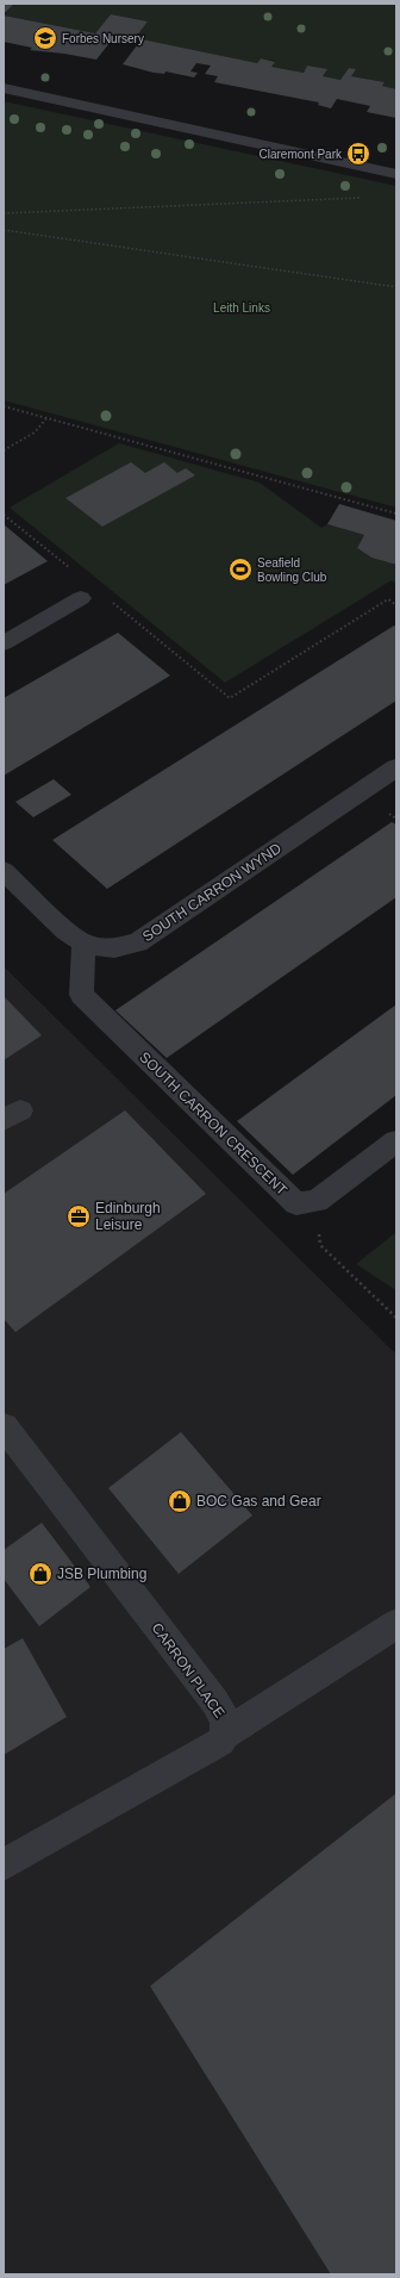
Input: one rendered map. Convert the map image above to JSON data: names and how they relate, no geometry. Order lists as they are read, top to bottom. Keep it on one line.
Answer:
{"streets":{"street":["SOUTH CARRON WYND","SOUTH CARRON CRESCENT","CARRON PLACE"]},"crossings":[["SOUTH CARRON WYND","SOUTH CARRON CRESCENT"]],"parks":["Leith Links"],"places":{"school or university":["Forbes Nursery"],"bus stop":["Claremont Park"],"sports":["Seafield Bowling Club"],"office":["Edinburgh Leisure"],"shop":["BOC Gas and Gear","JSB Plumbing"]}}
